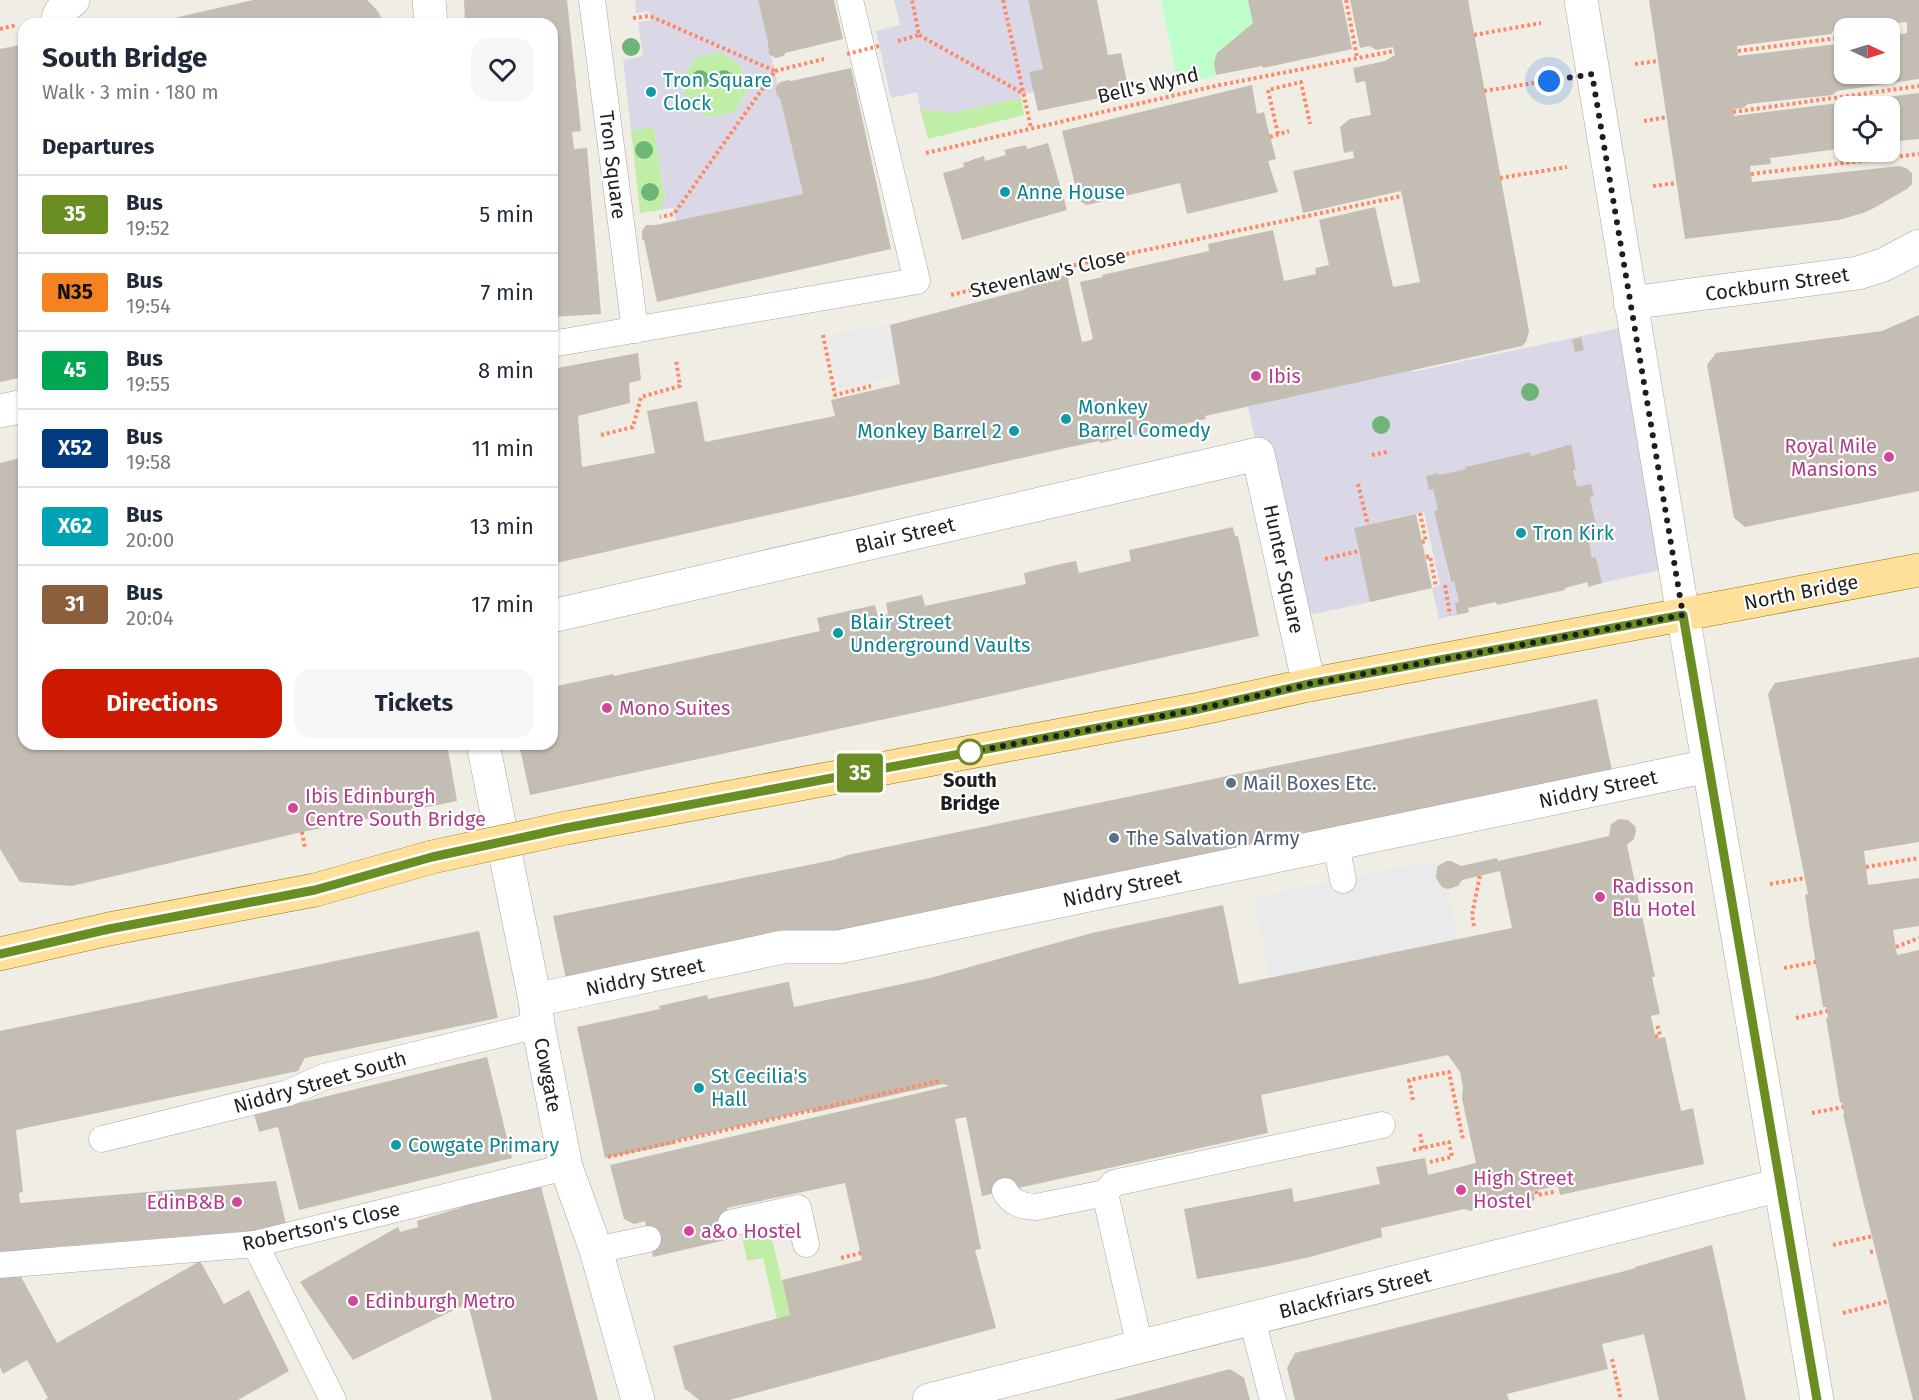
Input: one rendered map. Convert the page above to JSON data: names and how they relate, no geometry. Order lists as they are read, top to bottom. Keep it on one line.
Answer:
{"streets":{"main road":["North Bridge"],"street":["Cockburn Street","Blair Street","Hunter Square","Niddry Street","Cowgate","Blackfriars Street"],"lane":["Tron Square","Niddry Street South","Robertson's Close"],"path":["Bell's Wynd","Stevenlaw's Close"]},"crossings":[["Blair Street","Hunter Square"],["Niddry Street","Cowgate"],["Niddry Street","Niddry Street South"],["Cowgate","Niddry Street South"],["Cowgate","Robertson's Close"]],"places":["Tron Square Clock","Anne House","Ibis","Monkey Barrel Comedy","Monkey Barrel 2","Royal Mile Mansions","Tron Kirk","Blair Street Underground Vaults","Mono Suites","South Bridge","Mail Boxes Etc.","Ibis Edinburgh Centre South Bridge","The Salvation Army","Radisson Blu Hotel","St Cecilia's Hall","Cowgate Primary","High Street Hostel","EdinB&B","a&o Hostel","Edinburgh Metro"],"lines":["bus line 35"],"north":"right","page":{"on_map":"35","heading":[["South Bridge","Walk · 3 min · 180 m"],"Departures"],"list":[{"mark":"35","name":"Bus","note":"19:52","value":"5 min"},{"mark":"N35","name":"Bus","note":"19:54","value":"7 min"},{"mark":"45","name":"Bus","note":"19:55","value":"8 min"},{"mark":"X52","name":"Bus","note":"19:58","value":"11 min"},{"mark":"X62","name":"Bus","note":"20:00","value":"13 min"},{"mark":"31","name":"Bus","note":"20:04","value":"17 min"}],"buttons":["Directions","Tickets"]}}
